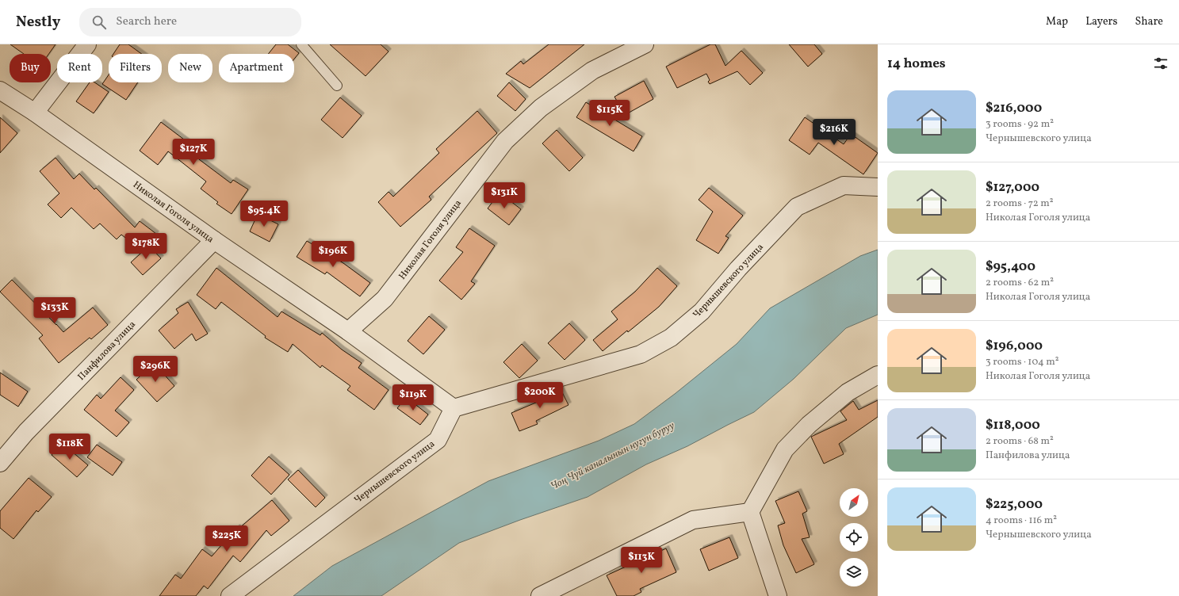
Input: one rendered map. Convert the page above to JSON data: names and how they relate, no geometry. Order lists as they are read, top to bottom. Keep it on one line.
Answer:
{"streets":{"street":["Николая Гоголя улица","Чернышевского улица","Панфилова улица"]},"crossings":[["Николая Гоголя улица","Чернышевского улица"],["Николая Гоголя улица","Панфилова улица"]],"water":["Чоң Чүй каналынын нугун буруу"],"north":"top right","page":{"header":"Nestly","search":"Search here","nav":["Map","Layers","Share"],"heading":"14 homes","chip":["Buy","Rent","Filters","New","Apartment"],"list":[{"name":"$216,000","note":"3 rooms · 92 m² · Чернышевского улица"},{"name":"$127,000","note":"2 rooms · 72 m² · Николая Гоголя улица"},{"name":"$95,400","note":"2 rooms · 62 m² · Николая Гоголя улица"},{"name":"$196,000","note":"3 rooms · 104 m² · Николая Гоголя улица"},{"name":"$118,000","note":"2 rooms · 68 m² · Панфилова улица"},{"name":"$225,000","note":"4 rooms · 116 m² · Чернышевского улица"}],"price":["$115K","$216K","$127K","$131K","$95.4K","$178K","$196K","$133K","$296K","$200K","$119K","$118K","$225K","$113K"]}}
